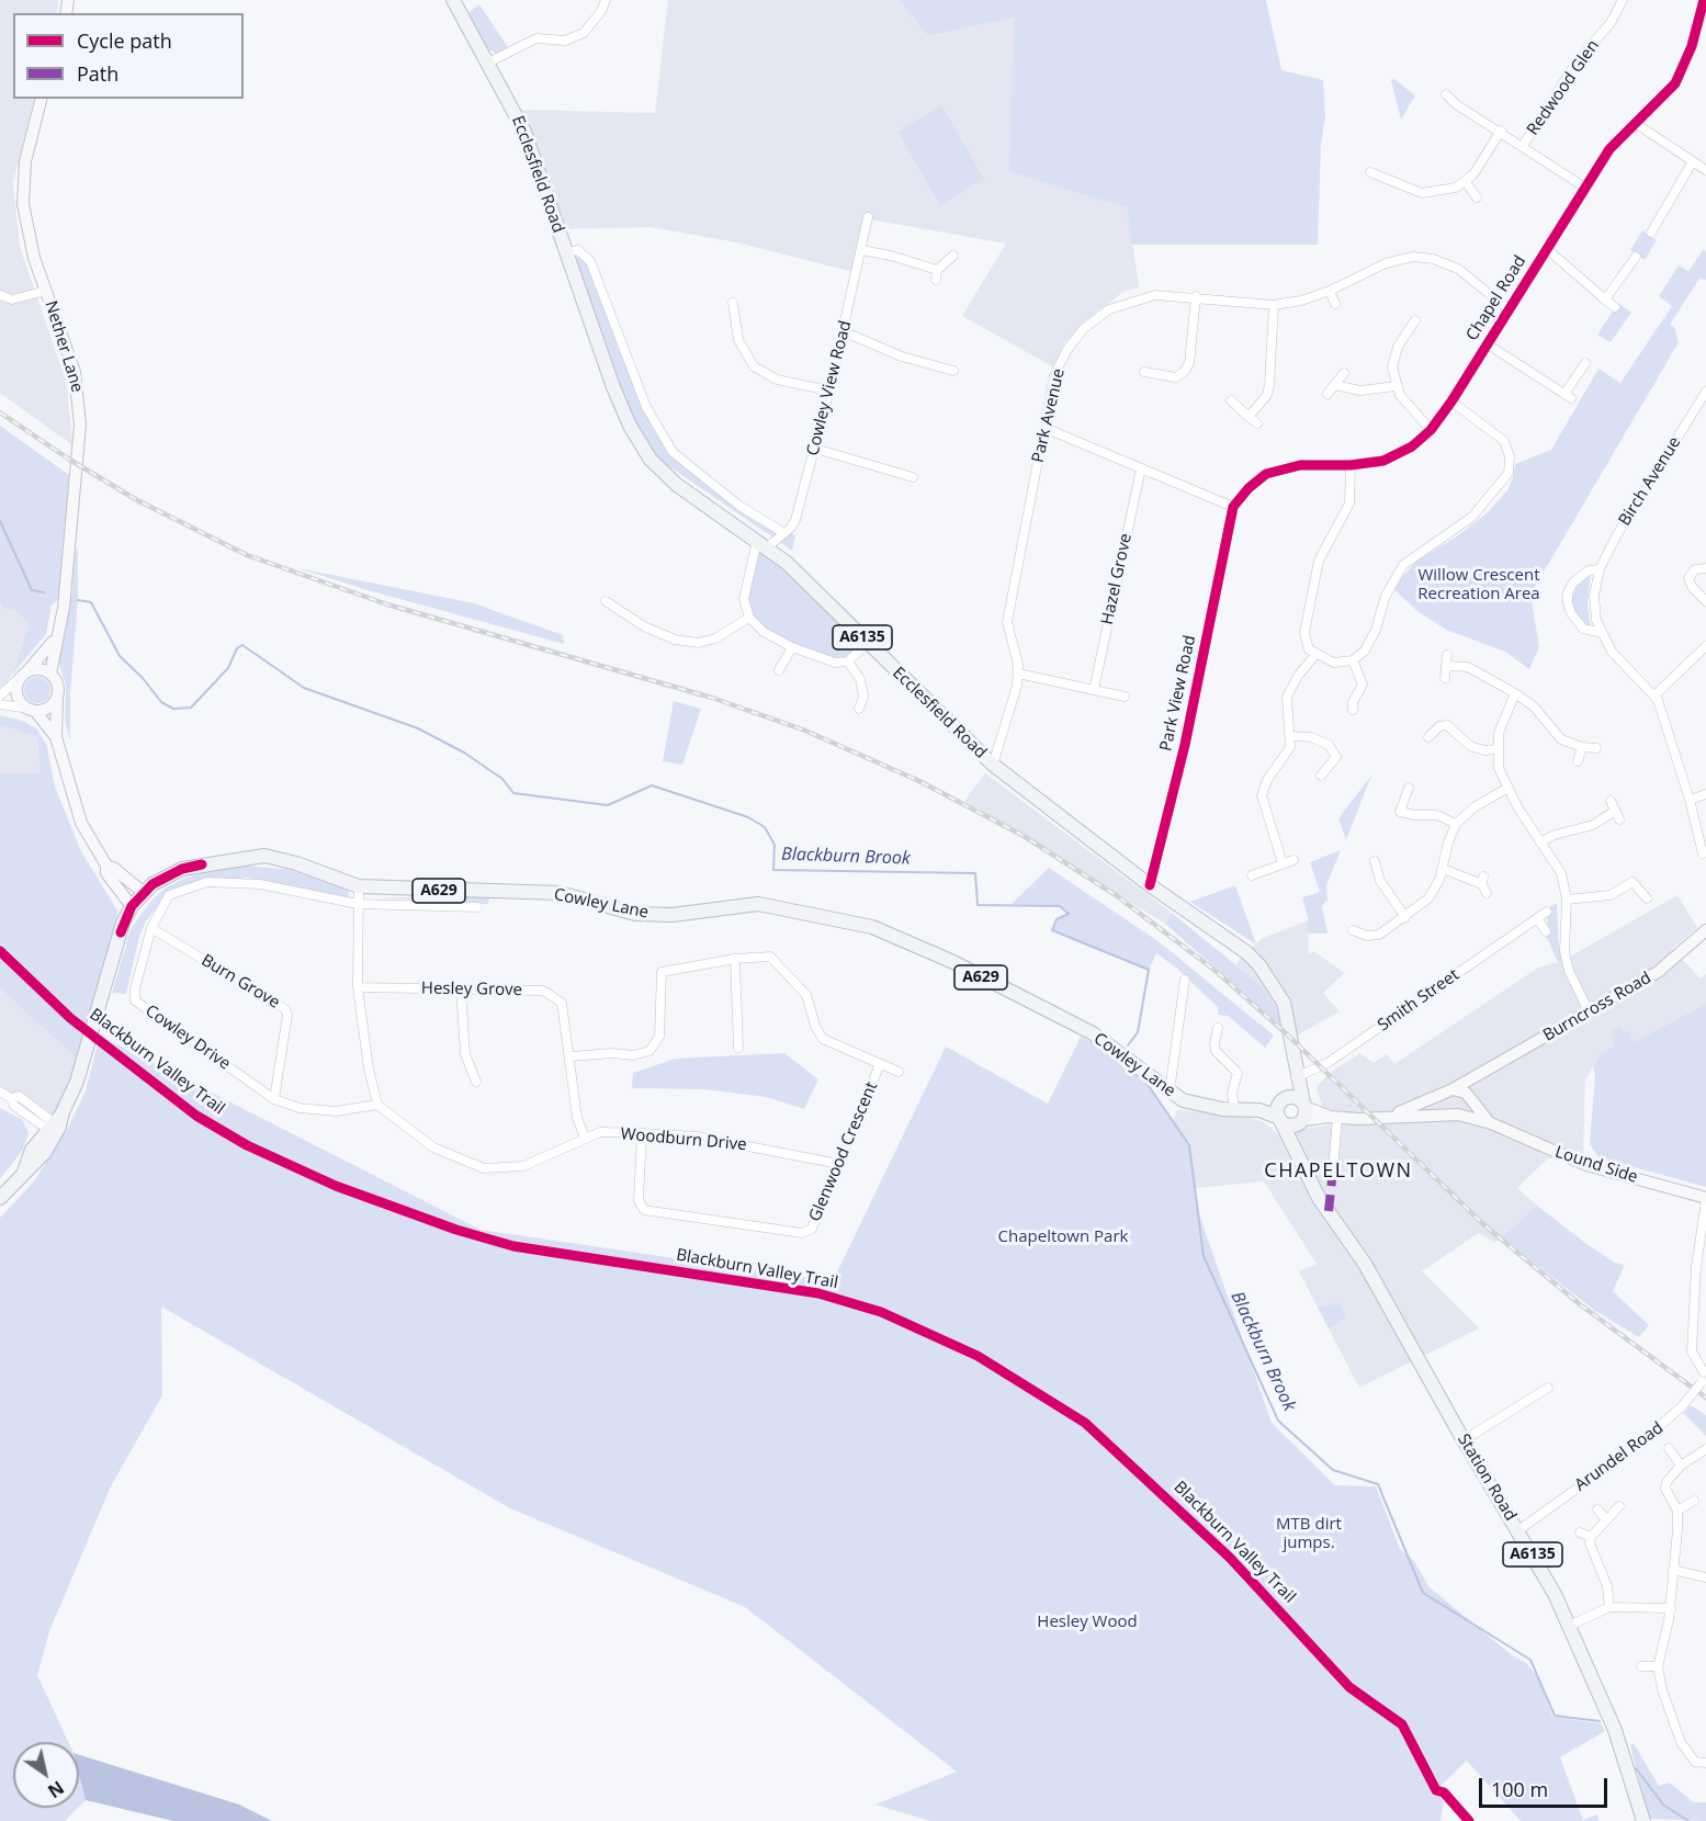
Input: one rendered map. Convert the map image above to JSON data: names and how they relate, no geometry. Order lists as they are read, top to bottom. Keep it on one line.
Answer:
{"streets":{"main road":["Ecclesfield Road","Nether Lane","A6135","A629","Cowley Lane","Burncross Road","Lound Side","Station Road"],"street":["Redwood Glen","Chapel Road","Cowley View Road","Park Avenue","Birch Avenue","Hazel Grove","Park View Road","Burn Grove","Hesley Grove","Smith Street","Cowley Drive","Woodburn Drive","Glenwood Crescent","Arundel Road"],"cycle path":["Blackburn Valley Trail"]},"crossings":[["Redwood Glen","Chapel Road"],["Ecclesfield Road","Cowley View Road"],["Ecclesfield Road","Park Avenue"],["Ecclesfield Road","A6135"],["Ecclesfield Road","Park View Road"],["Ecclesfield Road","Cowley Lane"],["Ecclesfield Road","Smith Street"],["Ecclesfield Road","Station Road"],["Chapel Road","Park Avenue"],["Chapel Road","Park View Road"],["Cowley Lane","Station Road"],["Burn Grove","Cowley Drive"],["Hesley Grove","Woodburn Drive"],["Hesley Grove","Glenwood Crescent"],["Burncross Road","Lound Side"],["Cowley Drive","Woodburn Drive"],["Woodburn Drive","Glenwood Crescent"],["Arundel Road","Station Road"]],"districts":["CHAPELTOWN"],"water":["Blackburn Brook"],"parks":["Willow Crescent Recreation Area","Chapeltown Park","MTB dirt jumps.","Hesley Wood"],"legend":["Cycle path","Path"],"scale_bar":"100 m","north":"bottom right"}
